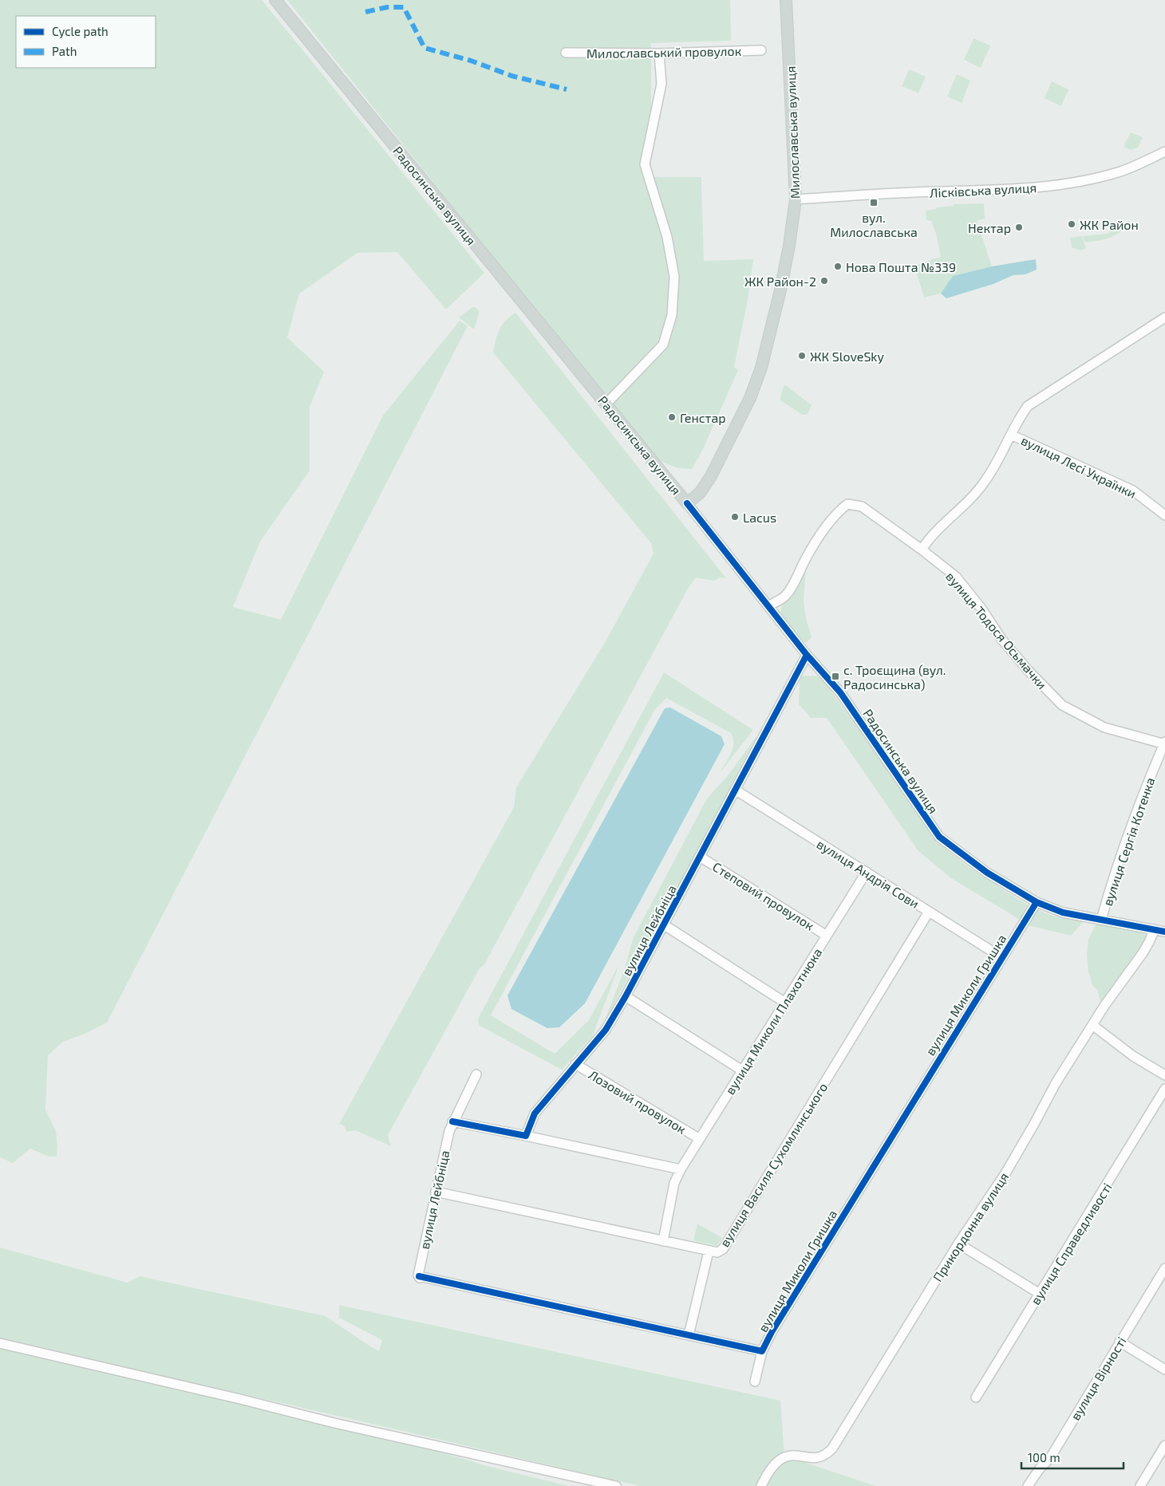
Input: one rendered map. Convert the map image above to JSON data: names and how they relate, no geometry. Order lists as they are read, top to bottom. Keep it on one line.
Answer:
{"streets":{"main road":["Милославська вулиця","Радосинська вулиця"],"street":["Милославський провулок","Лісківська вулиця","вулиця Лесі Українки","вулиця Тодося Осьмачки","вулиця Сергія Котенка","вулиця Андрія Сови","Степовий провулок","вулиця Лейбніца","вулиця Миколи Гришка","вулиця Миколи Плахотнюка","Лозовий провулок","вулиця Василя Сухомлинського","Прикордонна вулиця","вулиця Справедливості","вулиця Вірності"]},"crossings":[["Милославська вулиця","Лісківська вулиця"],["Милославська вулиця","Радосинська вулиця"],["Радосинська вулиця","вулиця Тодося Осьмачки"],["Радосинська вулиця","вулиця Сергія Котенка"],["Радосинська вулиця","вулиця Лейбніца"],["Радосинська вулиця","вулиця Миколи Гришка"],["Радосинська вулиця","Прикордонна вулиця"],["вулиця Тодося Осьмачки","вулиця Сергія Котенка"],["вулиця Андрія Сови","вулиця Лейбніца"],["вулиця Андрія Сови","вулиця Миколи Гришка"],["вулиця Андрія Сови","вулиця Миколи Плахотнюка"],["вулиця Андрія Сови","вулиця Василя Сухомлинського"],["Степовий провулок","вулиця Лейбніца"],["Степовий провулок","вулиця Миколи Плахотнюка"],["вулиця Лейбніца","вулиця Миколи Гришка"],["вулиця Лейбніца","Лозовий провулок"],["вулиця Лейбніца","вулиця Василя Сухомлинського"],["вулиця Миколи Плахотнюка","Лозовий провулок"],["вулиця Миколи Плахотнюка","вулиця Василя Сухомлинського"]],"places":{"transit":["вул. Милославська","с. Троєщина (вул. Радосинська)"],"other":["ЖК Район","Нектар","Нова Пошта №339","ЖК Район-2","ЖК SloveSky","Генстар","Lacus"]},"legend":["Cycle path","Path"],"scale_bar":"100 m"}
